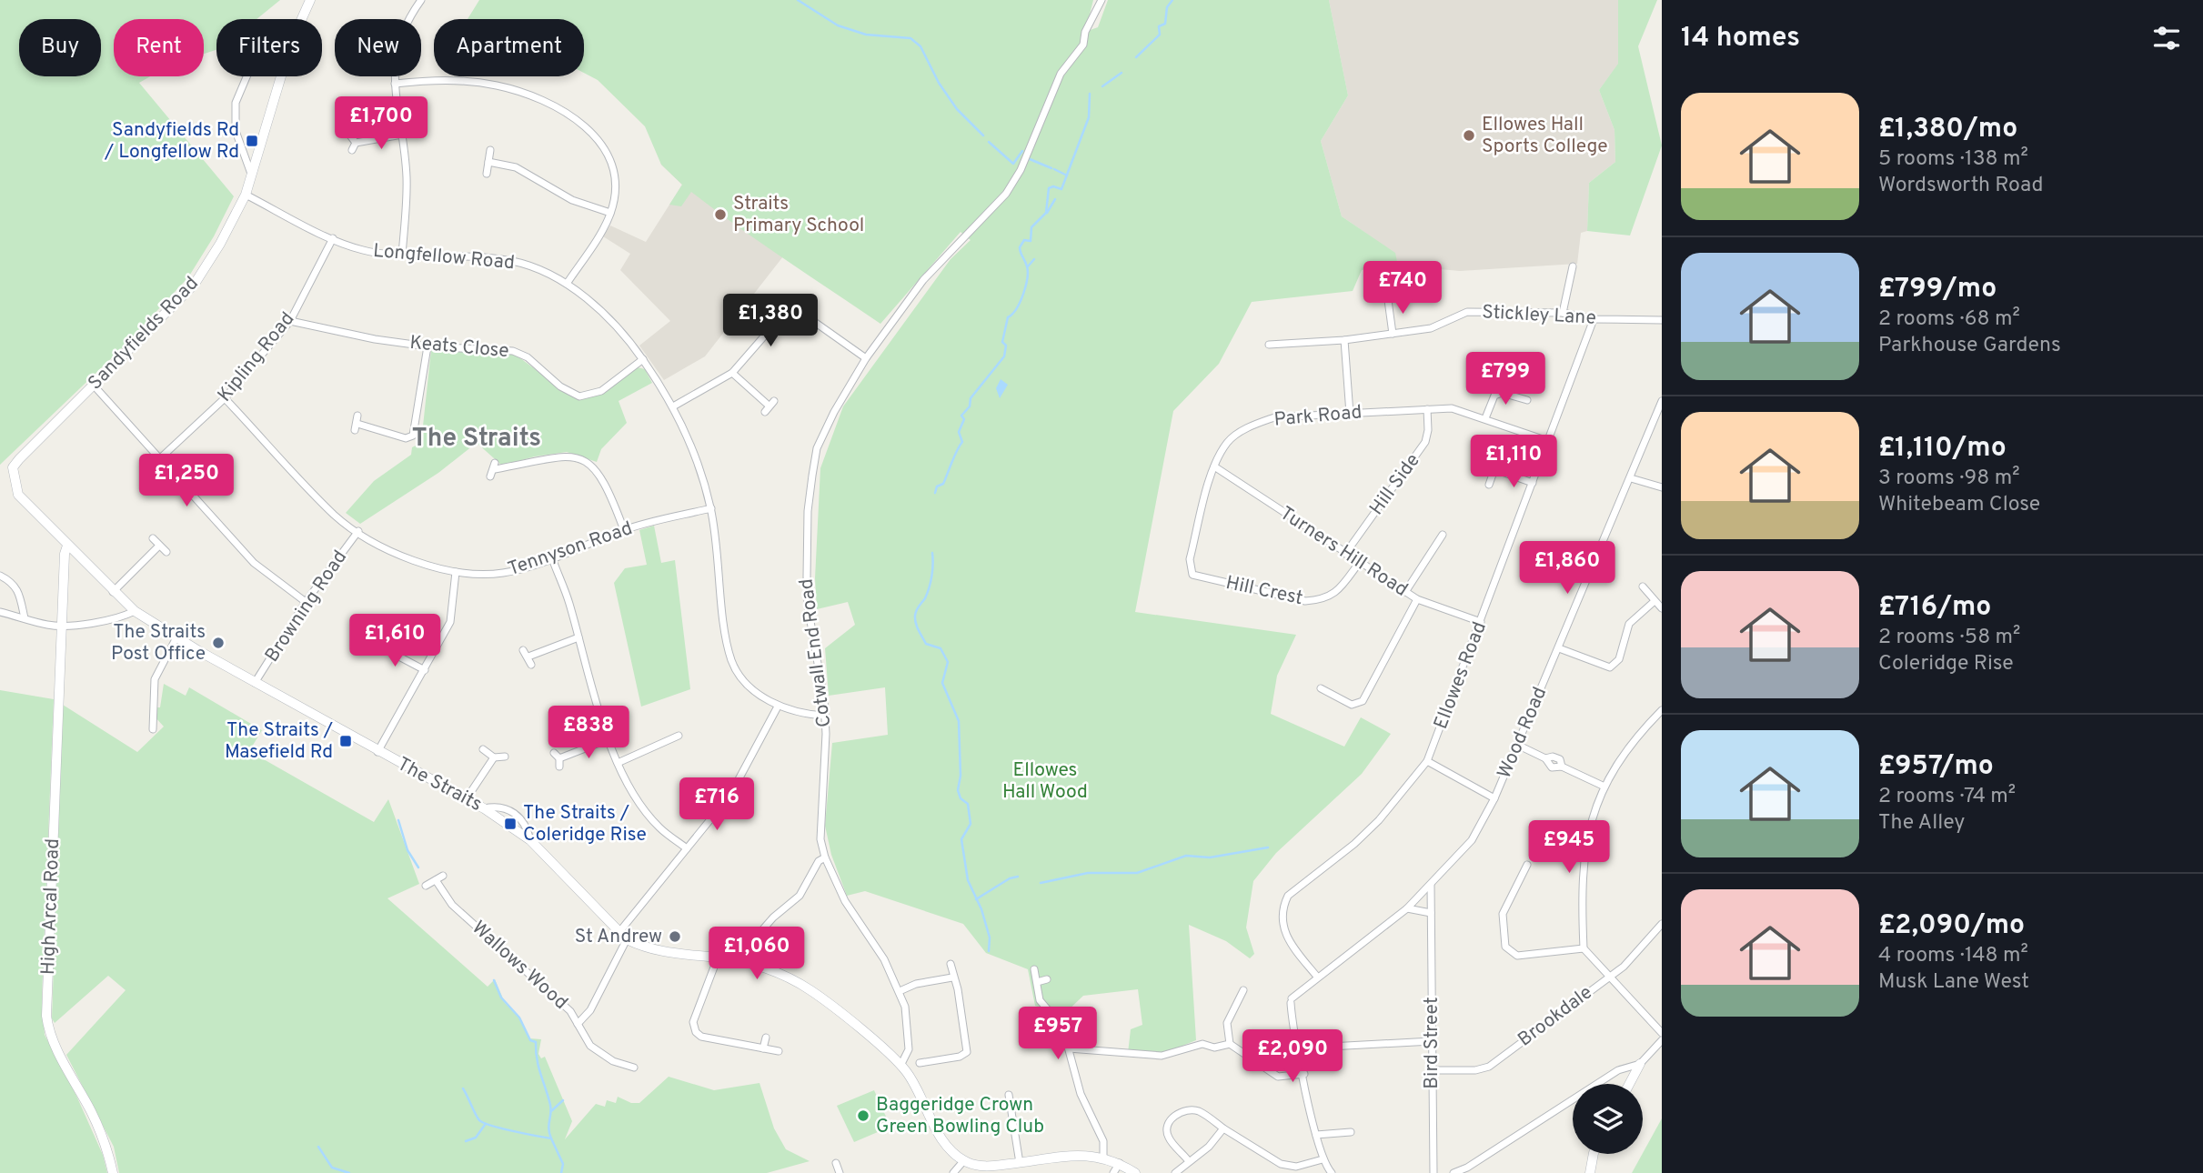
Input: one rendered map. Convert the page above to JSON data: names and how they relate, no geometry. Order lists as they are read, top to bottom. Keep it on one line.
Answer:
{"streets":{"street":["Longfellow Road","Stickley Lane","Sandyfields Road","Keats Close","Kipling Road","Park Road","Hill Side","Tennyson Road","Turners Hill Road","Hill Crest","Browning Road","Cotwall End Road","Ellowes Road","Wood Road","The Straits","High Arcal Road","Wallows Wood","Brookdale","Bird Street"]},"crossings":[["Longfellow Road","Sandyfields Road"],["Longfellow Road","Keats Close"],["Longfellow Road","Kipling Road"],["Longfellow Road","Tennyson Road"],["Longfellow Road","Cotwall End Road"],["Stickley Lane","Ellowes Road"],["Sandyfields Road","The Straits"],["Keats Close","Kipling Road"],["Kipling Road","Tennyson Road"],["Park Road","Hill Side"],["Park Road","Turners Hill Road"],["Park Road","Hill Crest"],["Park Road","Ellowes Road"],["Hill Side","Turners Hill Road"],["Tennyson Road","Browning Road"],["Turners Hill Road","Hill Crest"],["Turners Hill Road","Ellowes Road"],["Browning Road","The Straits"],["Cotwall End Road","The Straits"],["Ellowes Road","Wood Road"],["Wood Road","Bird Street"],["The Straits","High Arcal Road"],["Brookdale","Bird Street"]],"districts":["The Straits"],"parks":["Ellowes Hall Wood"],"places":{"other":["Ellowes Hall Sports College","Straits Primary School","The Straits Post Office","St Andrew","Baggeridge Crown Green Bowling Club"],"transit":["Sandyfields Rd / Longfellow Rd","The Straits / Masefield Rd","The Straits / Coleridge Rise"]},"page":{"heading":"14 homes","chip":["Buy","Rent","Filters","New","Apartment"],"list":[{"name":"£1,380/mo","note":"5 rooms · 138 m² · Wordsworth Road"},{"name":"£799/mo","note":"2 rooms · 68 m² · Parkhouse Gardens"},{"name":"£1,110/mo","note":"3 rooms · 98 m² · Whitebeam Close"},{"name":"£716/mo","note":"2 rooms · 58 m² · Coleridge Rise"},{"name":"£957/mo","note":"2 rooms · 74 m² · The Alley"},{"name":"£2,090/mo","note":"4 rooms · 148 m² · Musk Lane West"}],"price":["£1,700","£740","£1,380","£799","£1,110","£1,250","£1,860","£1,610","£838","£716","£945","£1,060","£957","£2,090"]}}
